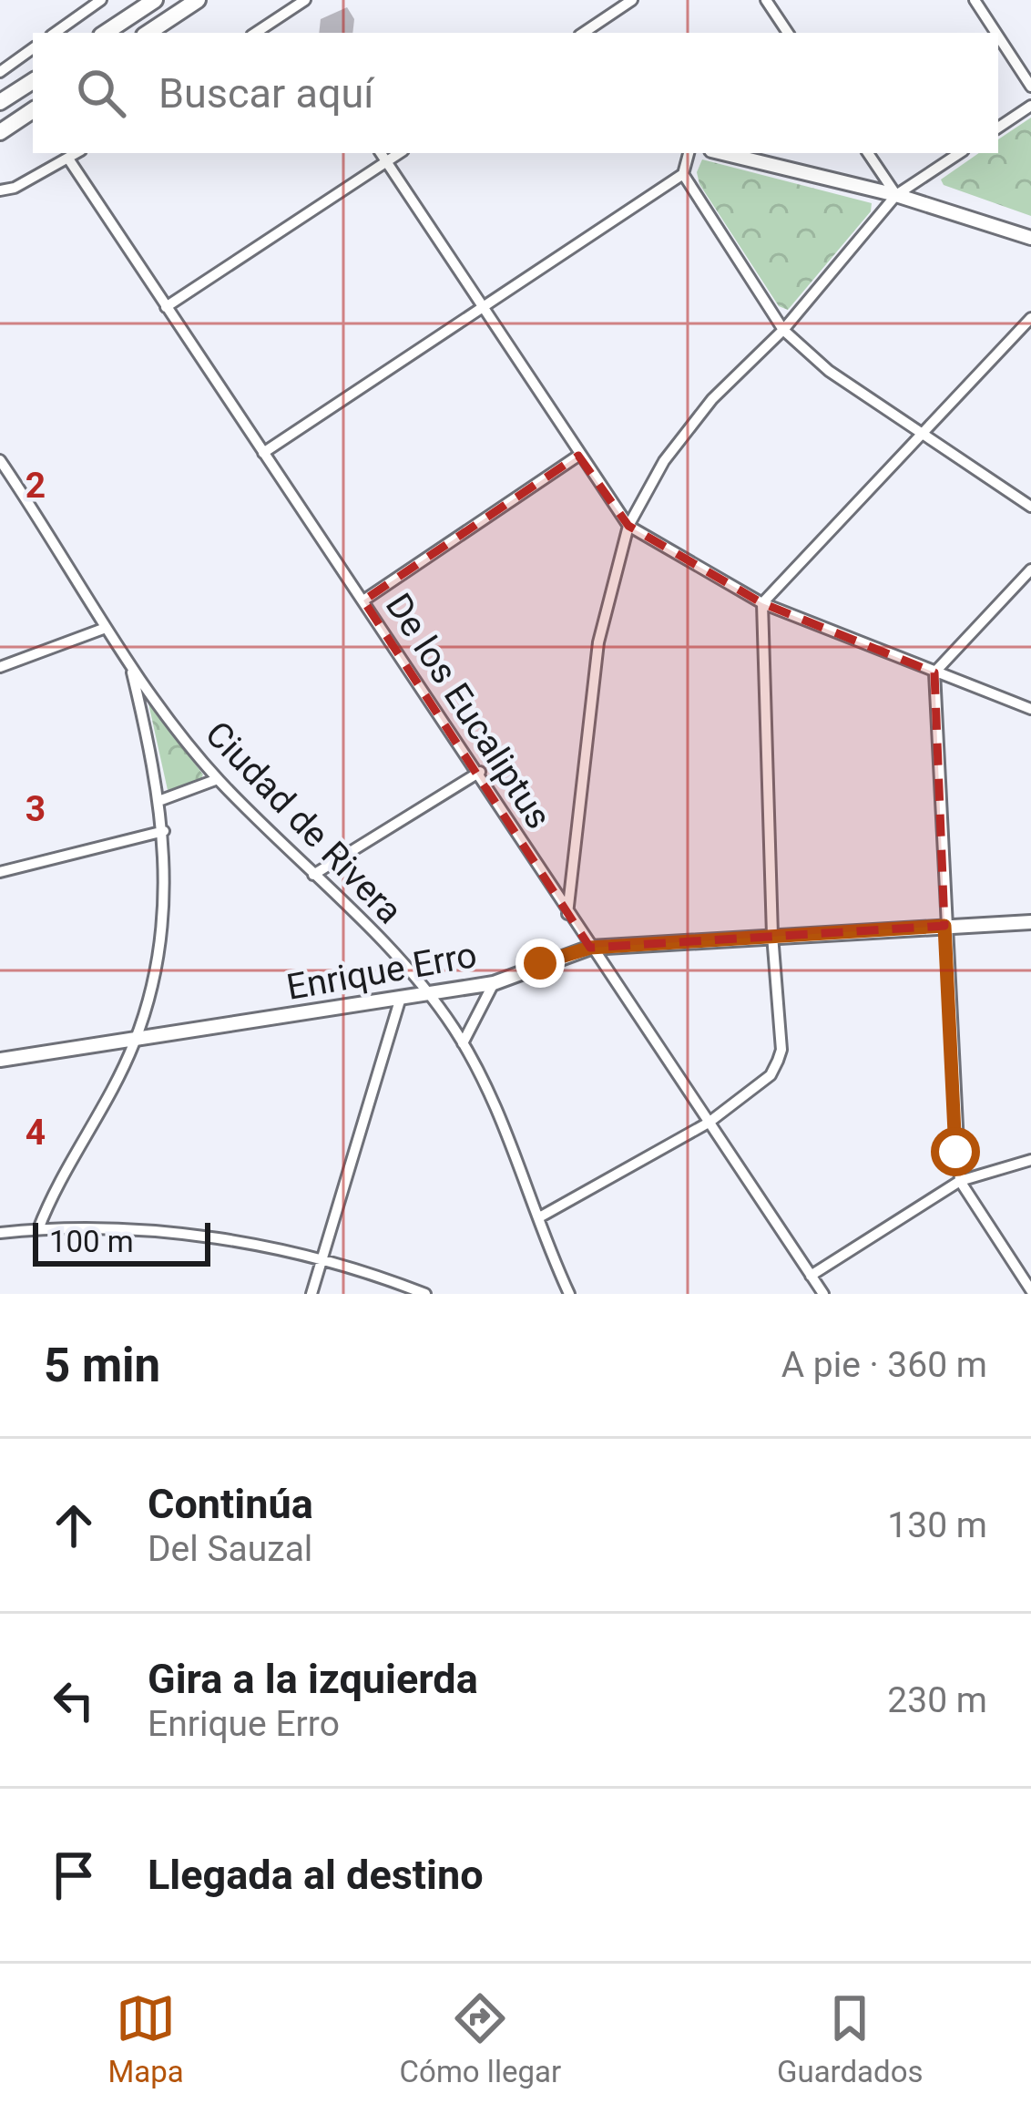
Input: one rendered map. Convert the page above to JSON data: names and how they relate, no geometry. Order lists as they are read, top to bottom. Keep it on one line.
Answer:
{"streets":{"street":["De los Eucaliptus","Ciudad de Rivera","Enrique Erro"]},"crossings":[["De los Eucaliptus","Enrique Erro"],["Ciudad de Rivera","Enrique Erro"]],"scale_bar":"100 m","page":{"search":"Buscar aquí","scale":"100 m","heading":["5 min","A pie · 360 m"],"list":[["Continúa","Del Sauzal","130 m"],["Gira a la izquierda","Enrique Erro","230 m"],"Llegada al destino"],"nav":["Mapa","Cómo llegar","Guardados"]},"grid":{"rows":["2","3","4"]}}
